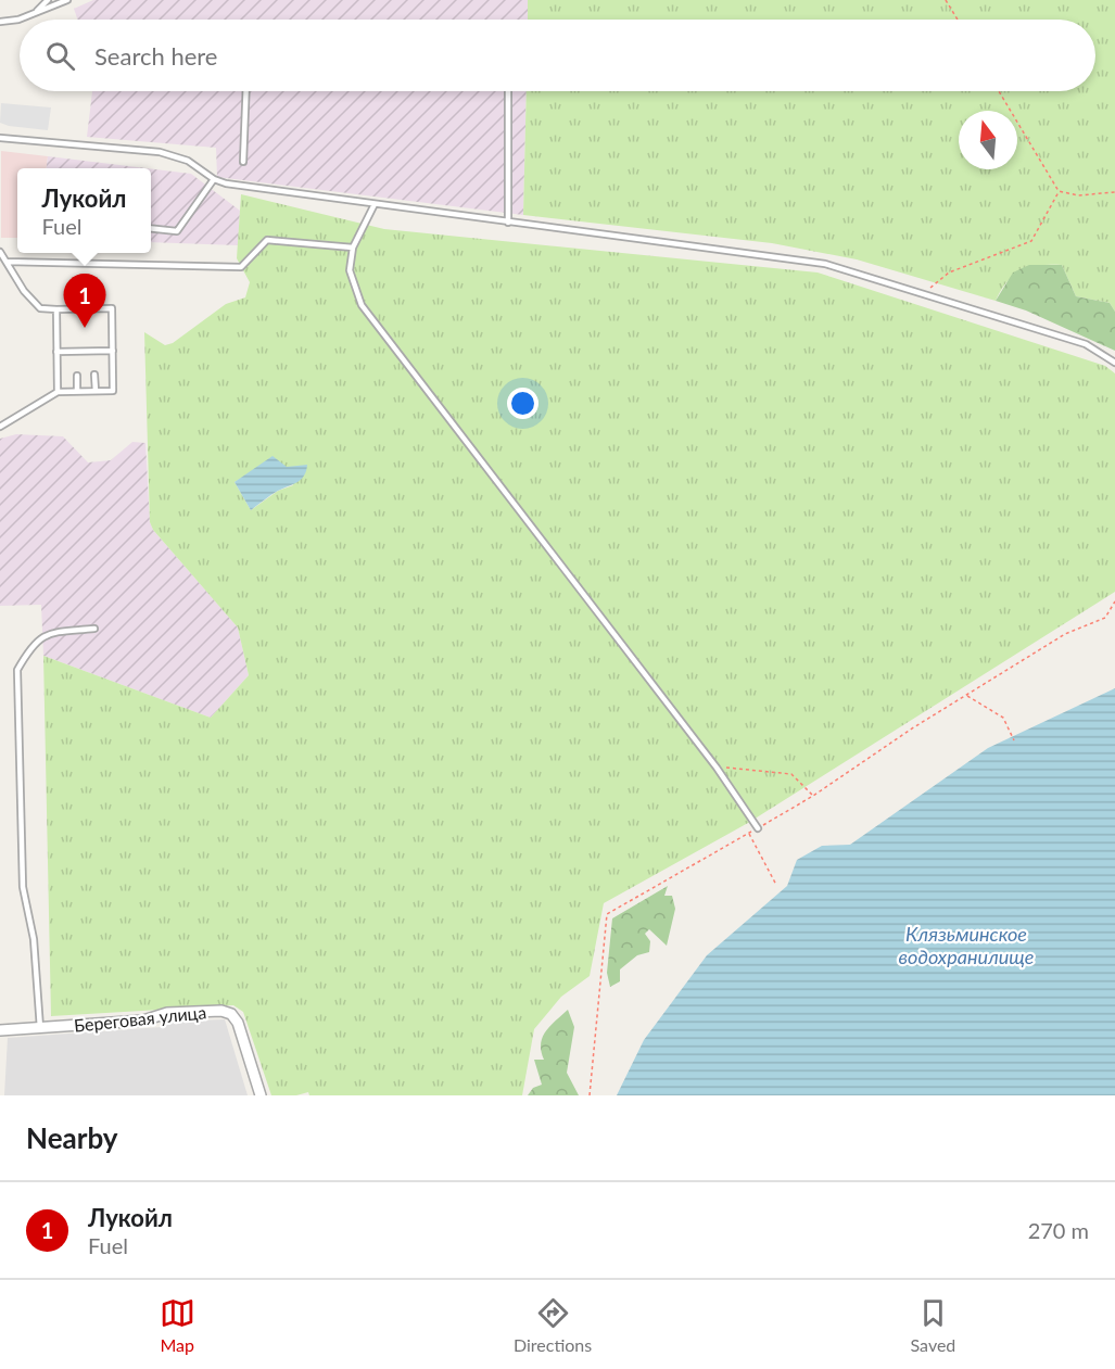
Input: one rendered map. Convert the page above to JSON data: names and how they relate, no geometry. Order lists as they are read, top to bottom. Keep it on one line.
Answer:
{"streets":{"street":["Береговая улица"]},"water":["Клязьминское водохранилище"],"north":"top","page":{"search":"Search here","popup":["Лукойл","Fuel"],"pins":"1","heading":"Nearby","list":[{"mark":"1","name":"Лукойл","note":"Fuel","value":"270 m"}],"nav":["Map","Directions","Saved"]}}
